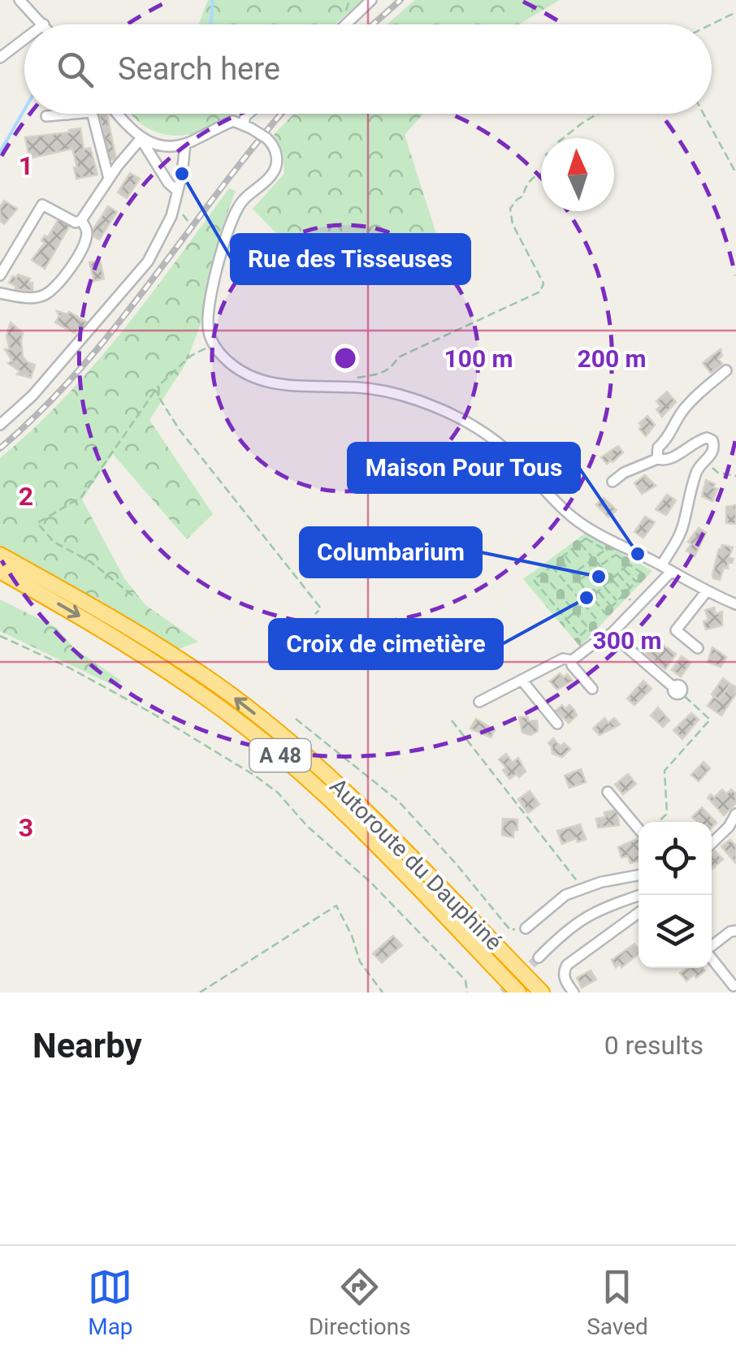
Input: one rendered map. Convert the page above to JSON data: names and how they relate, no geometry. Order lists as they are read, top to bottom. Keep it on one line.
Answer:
{"streets":{"highway":["A 48","Autoroute du Dauphiné"]},"places":["Rue des Tisseuses","Maison Pour Tous","Columbarium","Croix de cimetière"],"north":"top","page":{"search":"Search here","heading":["Nearby","0 results"],"nav":["Map","Directions","Saved"]},"grid":{"rows":["1","2","3"]},"rings":["100 m","200 m","300 m"]}
